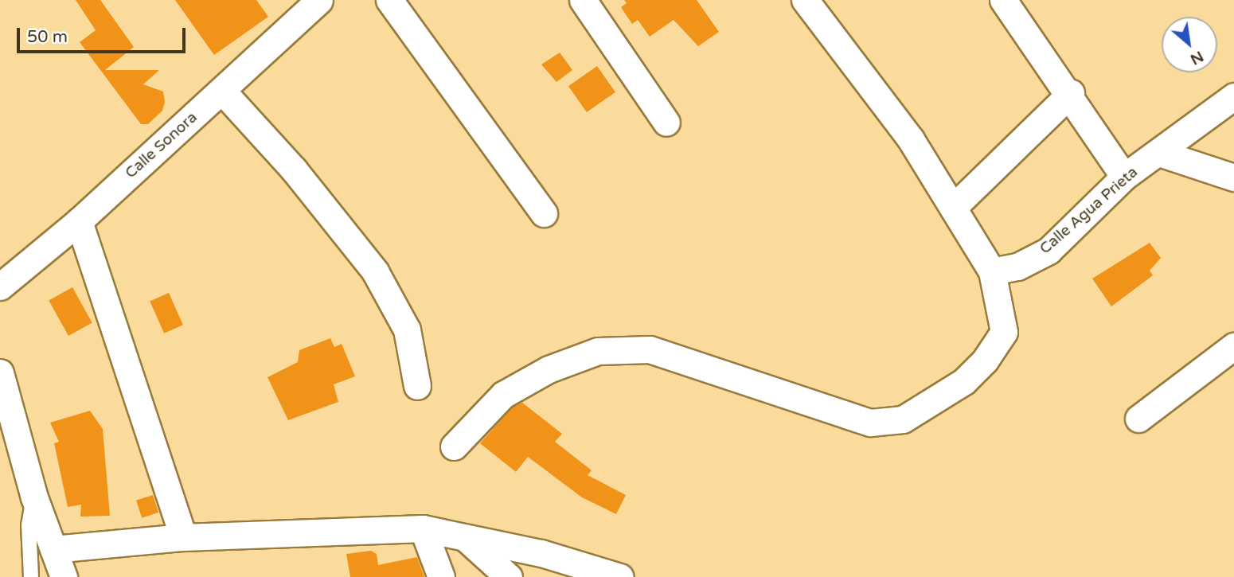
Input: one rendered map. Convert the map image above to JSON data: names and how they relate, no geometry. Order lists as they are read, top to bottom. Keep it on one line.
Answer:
{"streets":{"street":["Calle Sonora","Calle Agua Prieta"]},"scale_bar":"50 m","north":"bottom right"}
